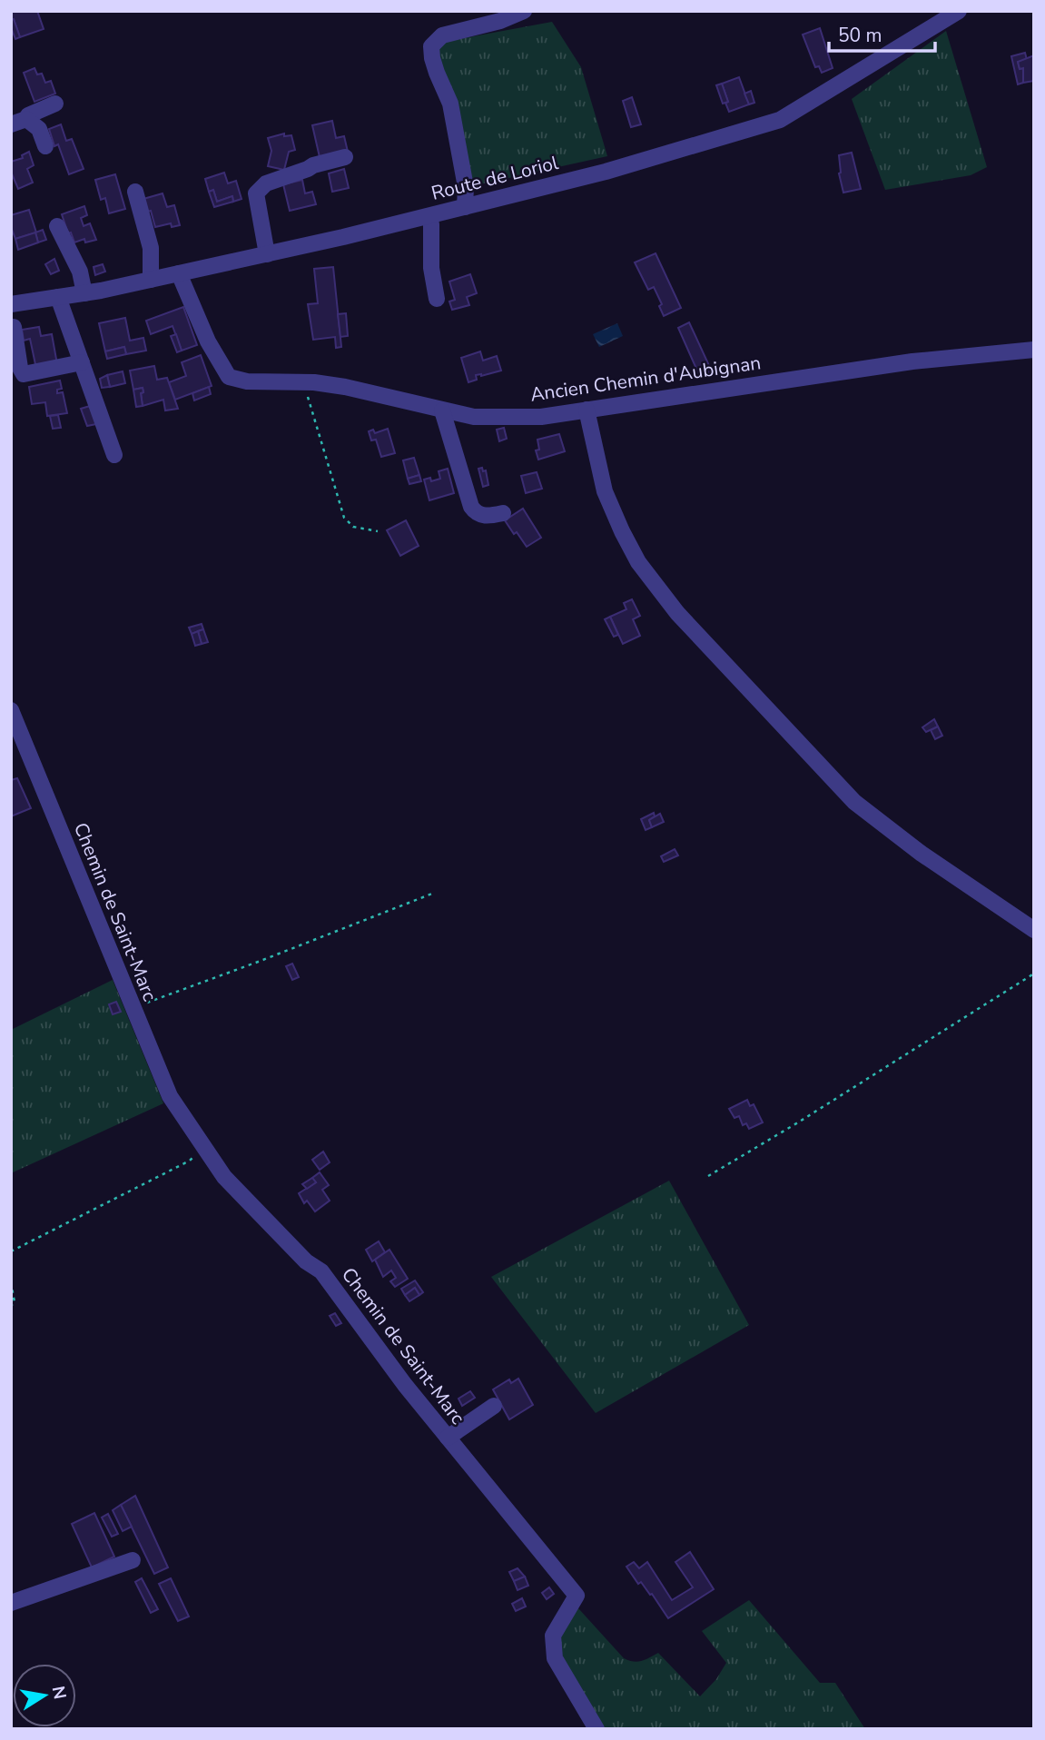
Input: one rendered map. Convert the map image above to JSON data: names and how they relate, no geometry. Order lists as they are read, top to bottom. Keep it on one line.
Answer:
{"streets":{"street":["Route de Loriol","Ancien Chemin d'Aubignan","Chemin de Saint-Marc"]},"crossings":[["Route de Loriol","Ancien Chemin d'Aubignan"]],"scale_bar":"50 m","north":"right"}
